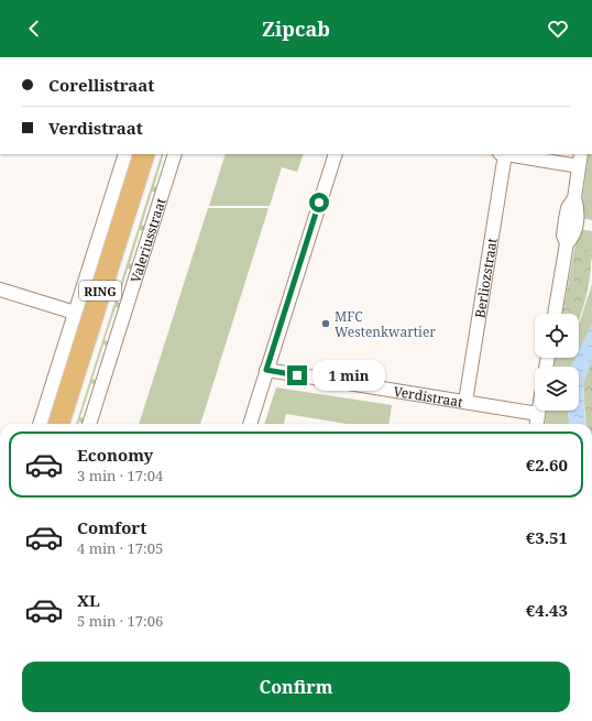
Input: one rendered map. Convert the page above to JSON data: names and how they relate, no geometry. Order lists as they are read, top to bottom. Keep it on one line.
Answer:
{"streets":{"main road":["Valeriusstraat","RING"],"street":["Berliozstraat","Verdistraat"]},"crossings":[["Berliozstraat","Verdistraat"]],"places":["MFC Westenkwartier"],"page":{"header":"Zipcab","banner":["Corellistraat","Verdistraat"],"bubble":"1 min","list":[{"name":"Economy","note":"3 min · 17:04","value":"€2.60"},{"name":"Comfort","note":"4 min · 17:05","value":"€3.51"},{"name":"XL","note":"5 min · 17:06","value":"€4.43"}],"buttons":"Confirm"}}
